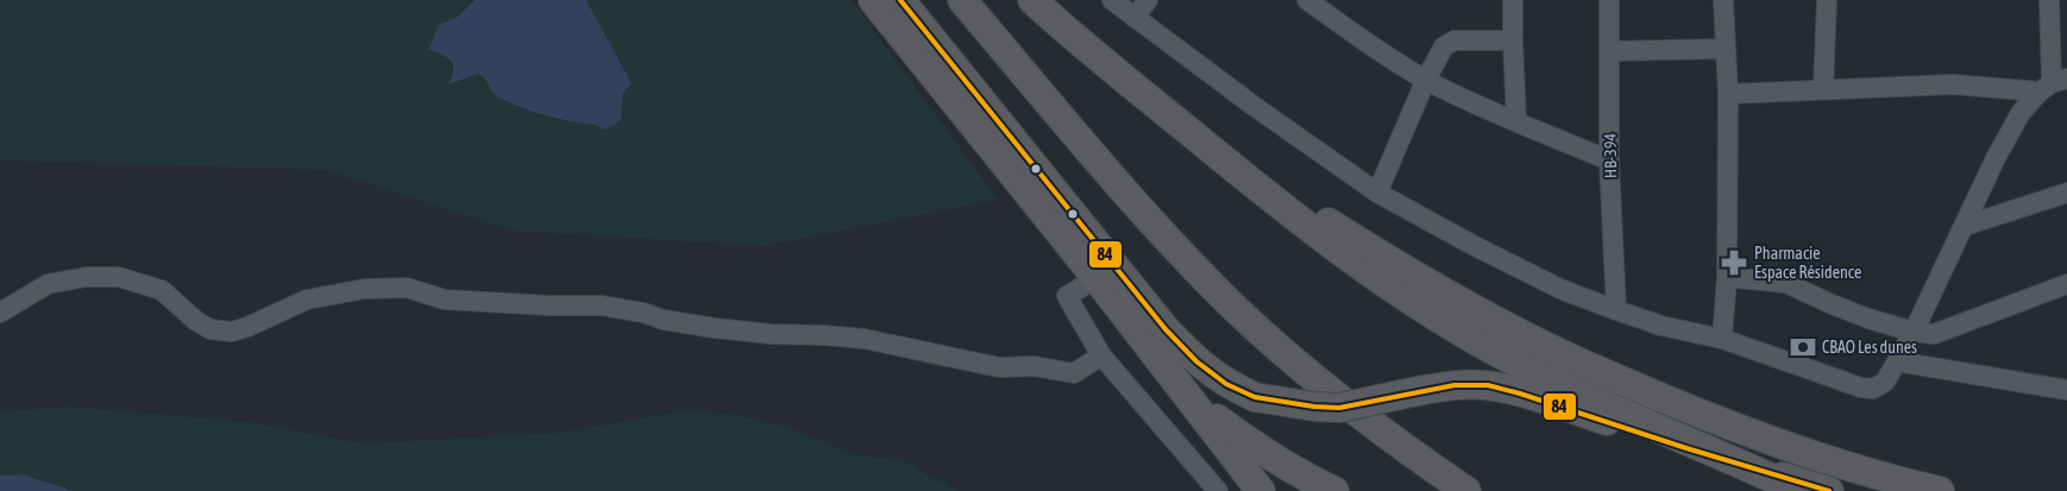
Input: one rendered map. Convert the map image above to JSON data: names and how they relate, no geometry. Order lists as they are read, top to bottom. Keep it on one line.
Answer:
{"streets":{"street":["HB-394"]},"places":{"pharmacy":["Pharmacie Espace Résidence"],"bank":["CBAO Les dunes"]},"lines":["transit line 84"]}
